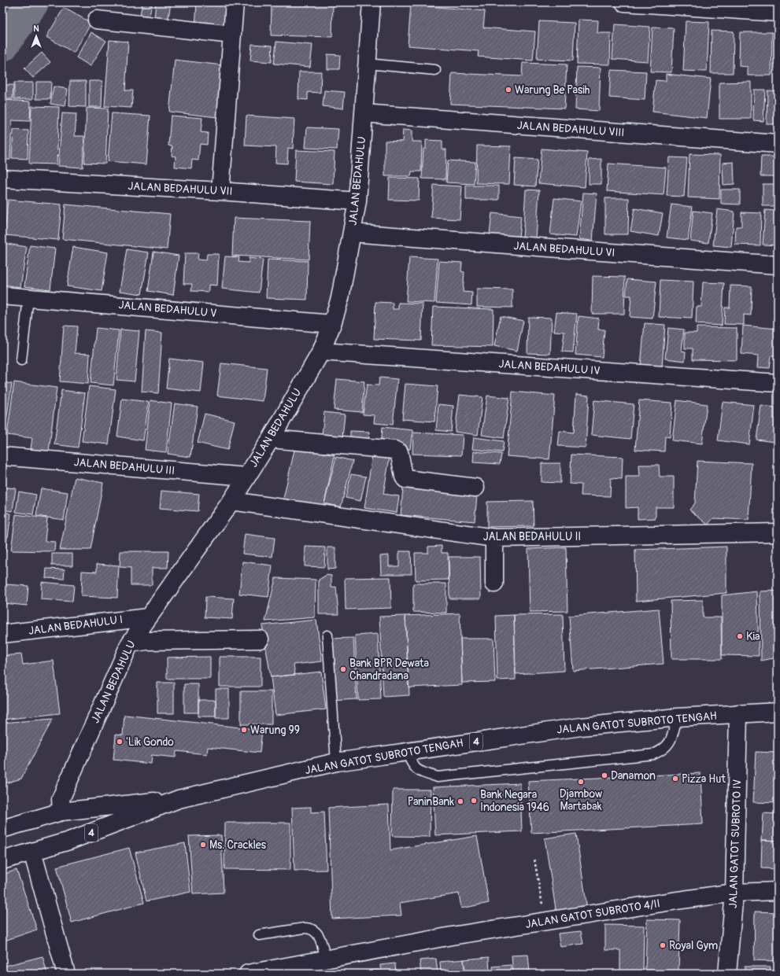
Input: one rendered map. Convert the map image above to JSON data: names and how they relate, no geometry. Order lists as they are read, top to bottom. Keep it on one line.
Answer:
{"streets":{"main road":["JALAN BEDAHULU VIII","JALAN BEDAHULU","JALAN BEDAHULU VII","JALAN BEDAHULU VI","JALAN BEDAHULU V","JALAN BEDAHULU IV","JALAN BEDAHULU III","JALAN BEDAHULU II","JALAN BEDAHULU I","JALAN GATOT SUBROTO TENGAH","4","JALAN GATOT SUBROTO IV","JALAN GATOT SUBROTO 4/II"]},"crossings":[["JALAN BEDAHULU VIII","JALAN BEDAHULU"],["JALAN BEDAHULU","JALAN BEDAHULU VII"],["JALAN BEDAHULU","JALAN BEDAHULU VI"],["JALAN BEDAHULU","JALAN BEDAHULU V"],["JALAN BEDAHULU","JALAN BEDAHULU IV"],["JALAN BEDAHULU","JALAN BEDAHULU III"],["JALAN BEDAHULU","JALAN BEDAHULU II"],["JALAN BEDAHULU","JALAN BEDAHULU I"],["JALAN BEDAHULU","4"],["JALAN GATOT SUBROTO TENGAH","4"],["JALAN GATOT SUBROTO TENGAH","JALAN GATOT SUBROTO IV"],["JALAN GATOT SUBROTO IV","JALAN GATOT SUBROTO 4/II"]],"places":["Warung Be Pasih","Kia","Bank BPR Dewata Chandradana","Warung 99","'Lik Gondo","Danamon","Pizza Hut","Djambow Martabak","Bank Negara Indonesia 1946","PaninBank","Ms. Crackles","Royal Gym"],"north":"top"}
